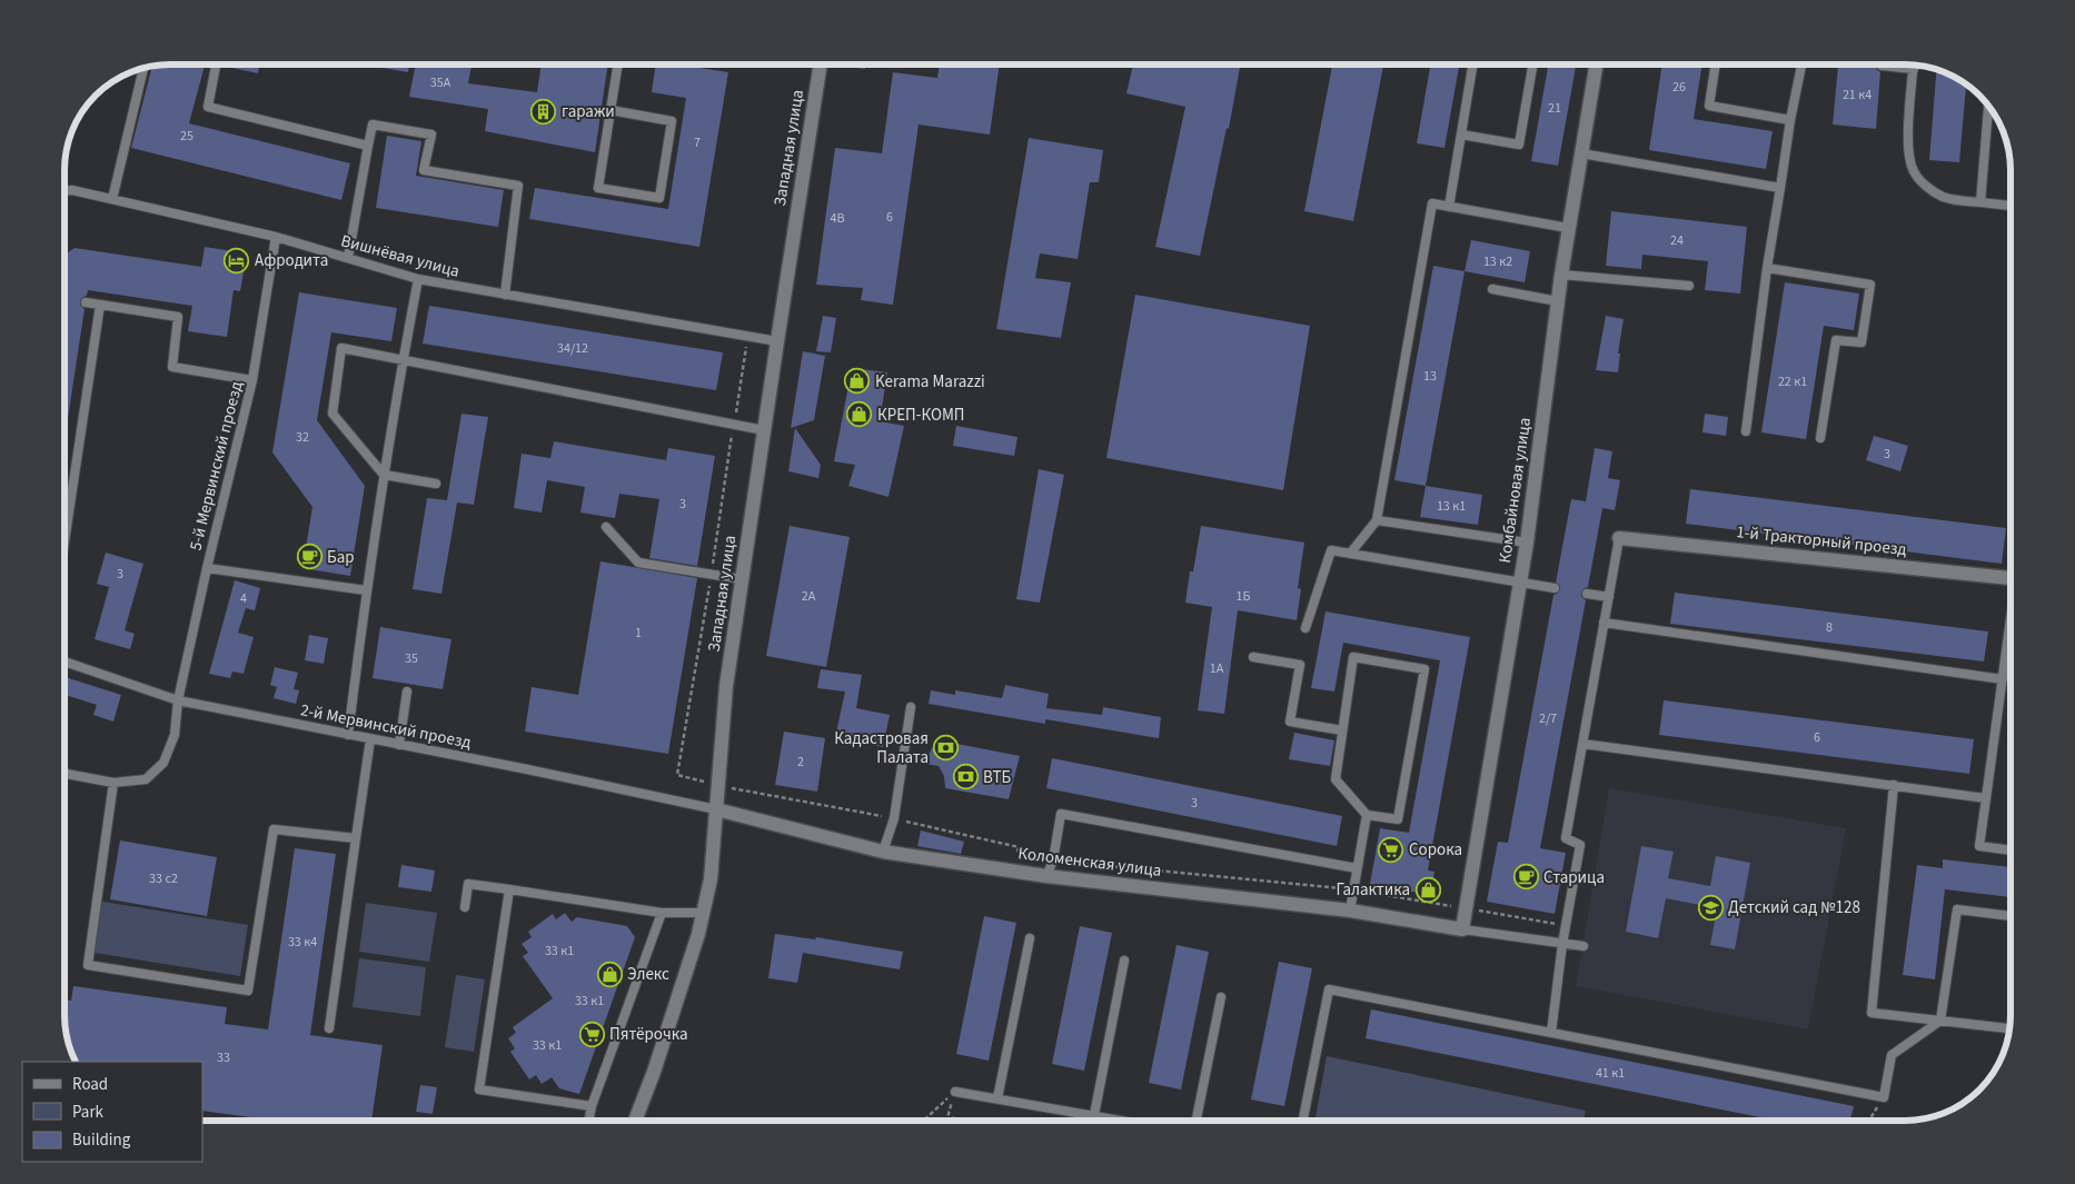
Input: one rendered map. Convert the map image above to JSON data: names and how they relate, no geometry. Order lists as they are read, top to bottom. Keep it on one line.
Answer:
{"streets":{"street":["Западная улица","Комбайновая улица","1-й Тракторный проезд","Коломенская улица"],"lane":["Вишнёвая улица","5-й Мервинский проезд","2-й Мервинский проезд"]},"crossings":[["Западная улица","Вишнёвая улица"],["Западная улица","2-й Мервинский проезд"],["Западная улица","Коломенская улица"],["Вишнёвая улица","5-й Мервинский проезд"],["5-й Мервинский проезд","2-й Мервинский проезд"],["Комбайновая улица","Коломенская улица"],["2-й Мервинский проезд","Коломенская улица"]],"places":{"building":["гаражи"],"hotel":["Афродита"],"shop":["Kerama Marazzi","КРЕП-КОМП","Галактика","Элекс"],"cafe":["Бар","Старица"],"bank":["Кадастровая Палата","ВТБ"],"supermarket":["Сорока","Пятёрочка"],"school or university":["Детский сад №128"]},"house_numbers":["35А","26","21 к4","21","25","7","6","4В","24","13 к2","34/12","13","22 к1","32","3","3","13 к1","3","2А","1Б","4","8","1","35","1А","2/7","6","2","3","33 с2","33 к4","33 к1","33 к1","33 к1","33","41 к1"],"legend":["Road","Park","Building"]}
